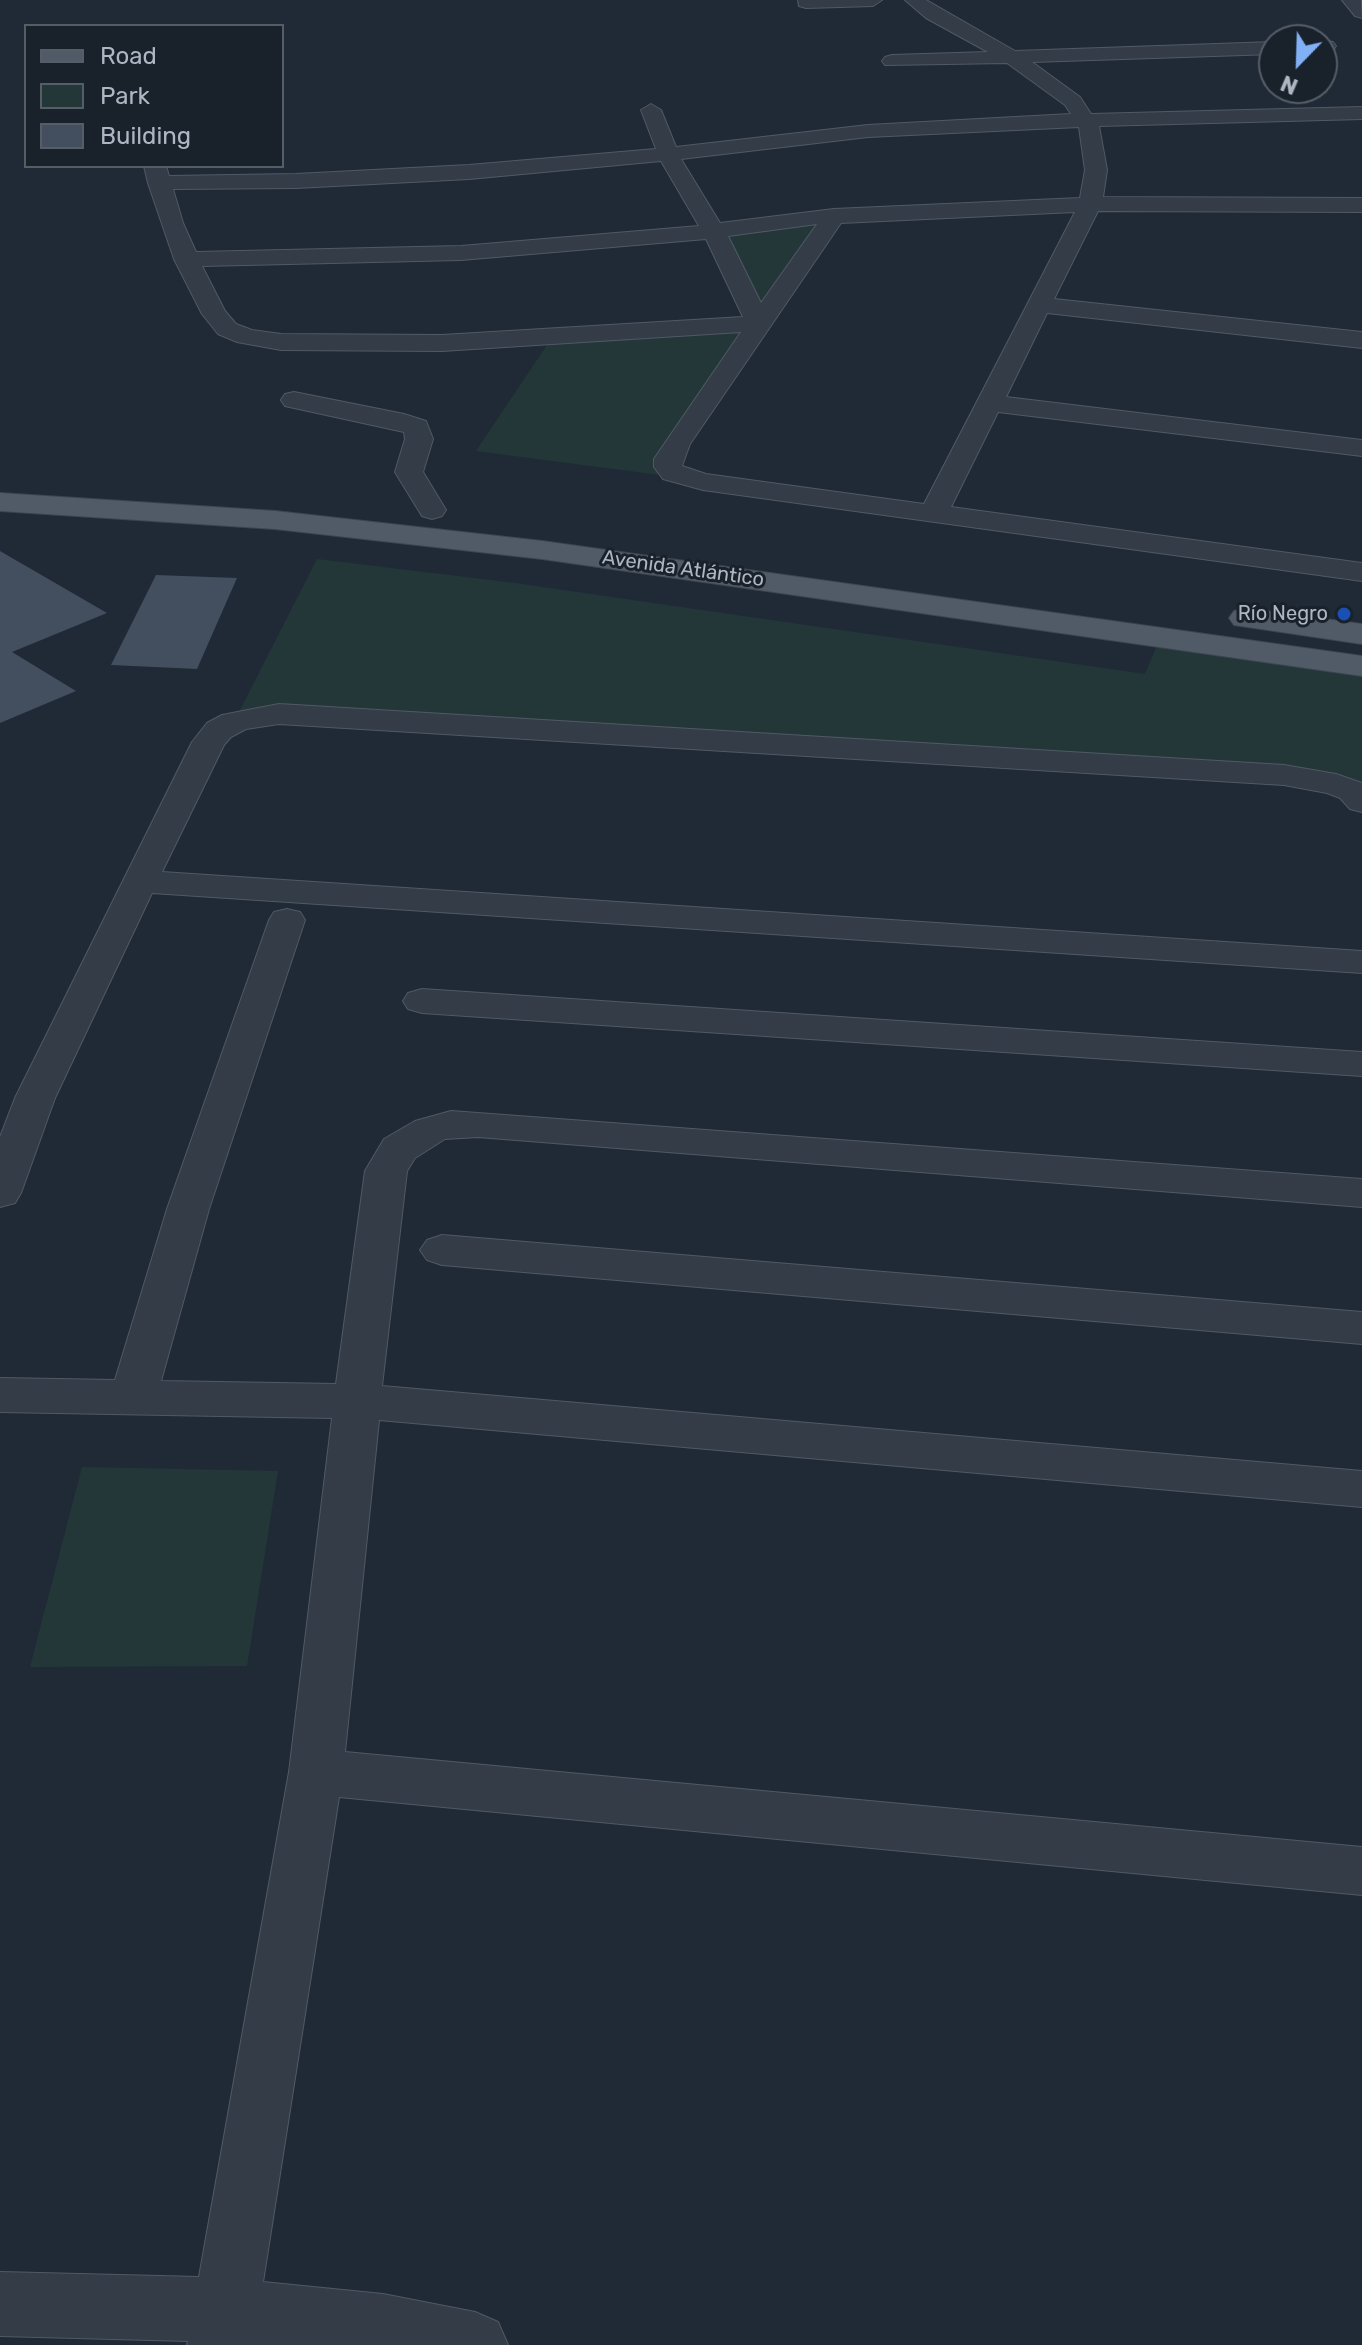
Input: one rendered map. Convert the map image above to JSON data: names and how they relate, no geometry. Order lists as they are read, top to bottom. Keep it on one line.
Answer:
{"streets":{"main road":["Avenida Atlántico"]},"places":["Río Negro"],"legend":["Road","Park","Building"],"north":"bottom left"}
